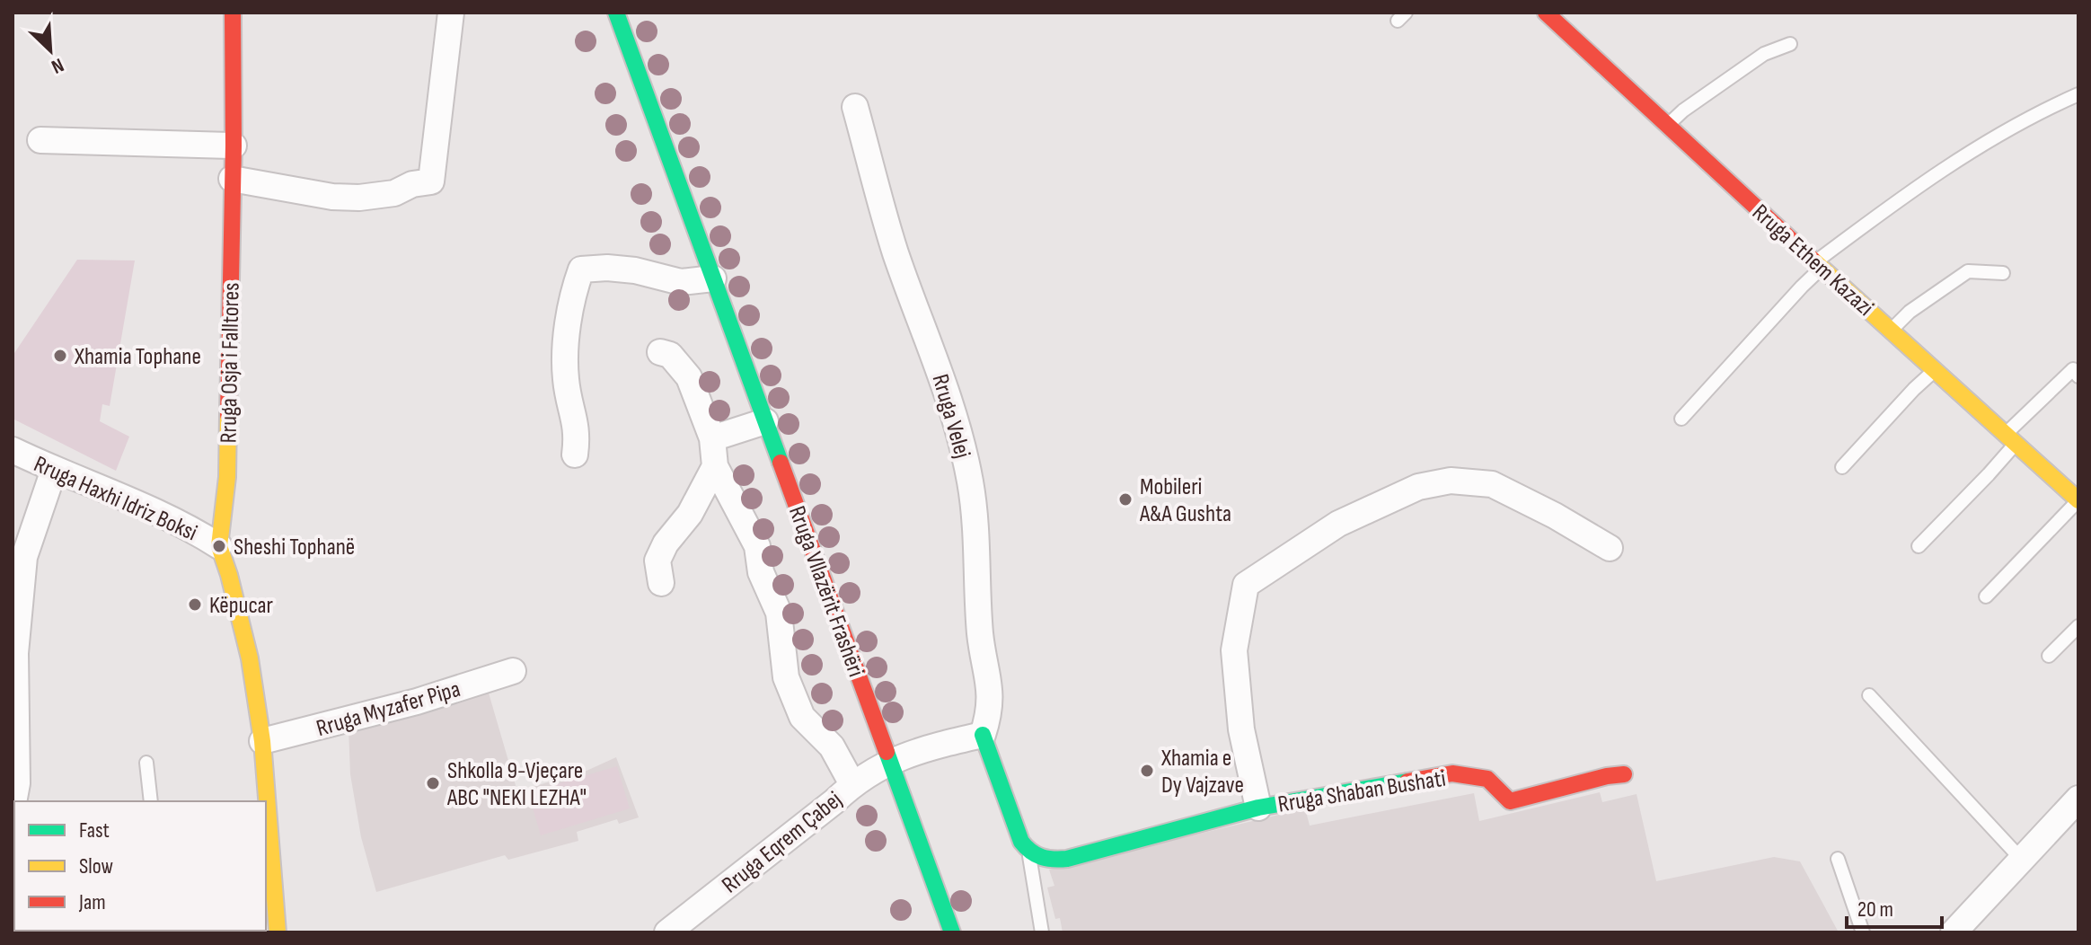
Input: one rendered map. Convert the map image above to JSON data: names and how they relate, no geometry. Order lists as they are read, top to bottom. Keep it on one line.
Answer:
{"streets":{"street":["Rruga Ethem Kazazi","Rruga Osja i Falltores","Rruga Velej","Rruga Haxhi Idriz Boksi","Rruga Vllazërit Frashëri","Rruga Myzafer Pipa","Rruga Shaban Bushati","Rruga Eqrem Çabej"]},"crossings":[["Rruga Osja i Falltores","Rruga Haxhi Idriz Boksi"],["Rruga Vllazërit Frashëri","Rruga Eqrem Çabej"]],"places":["Xhamia Tophane","Mobileri A&A Gushta","Sheshi Tophanë","Këpucar","Xhamia e Dy Vajzave","Shkolla 9-Vjeçare ABC \"NEKI LEZHA\""],"legend":["Fast","Slow","Jam"],"scale_bar":"20 m","north":"bottom right"}
